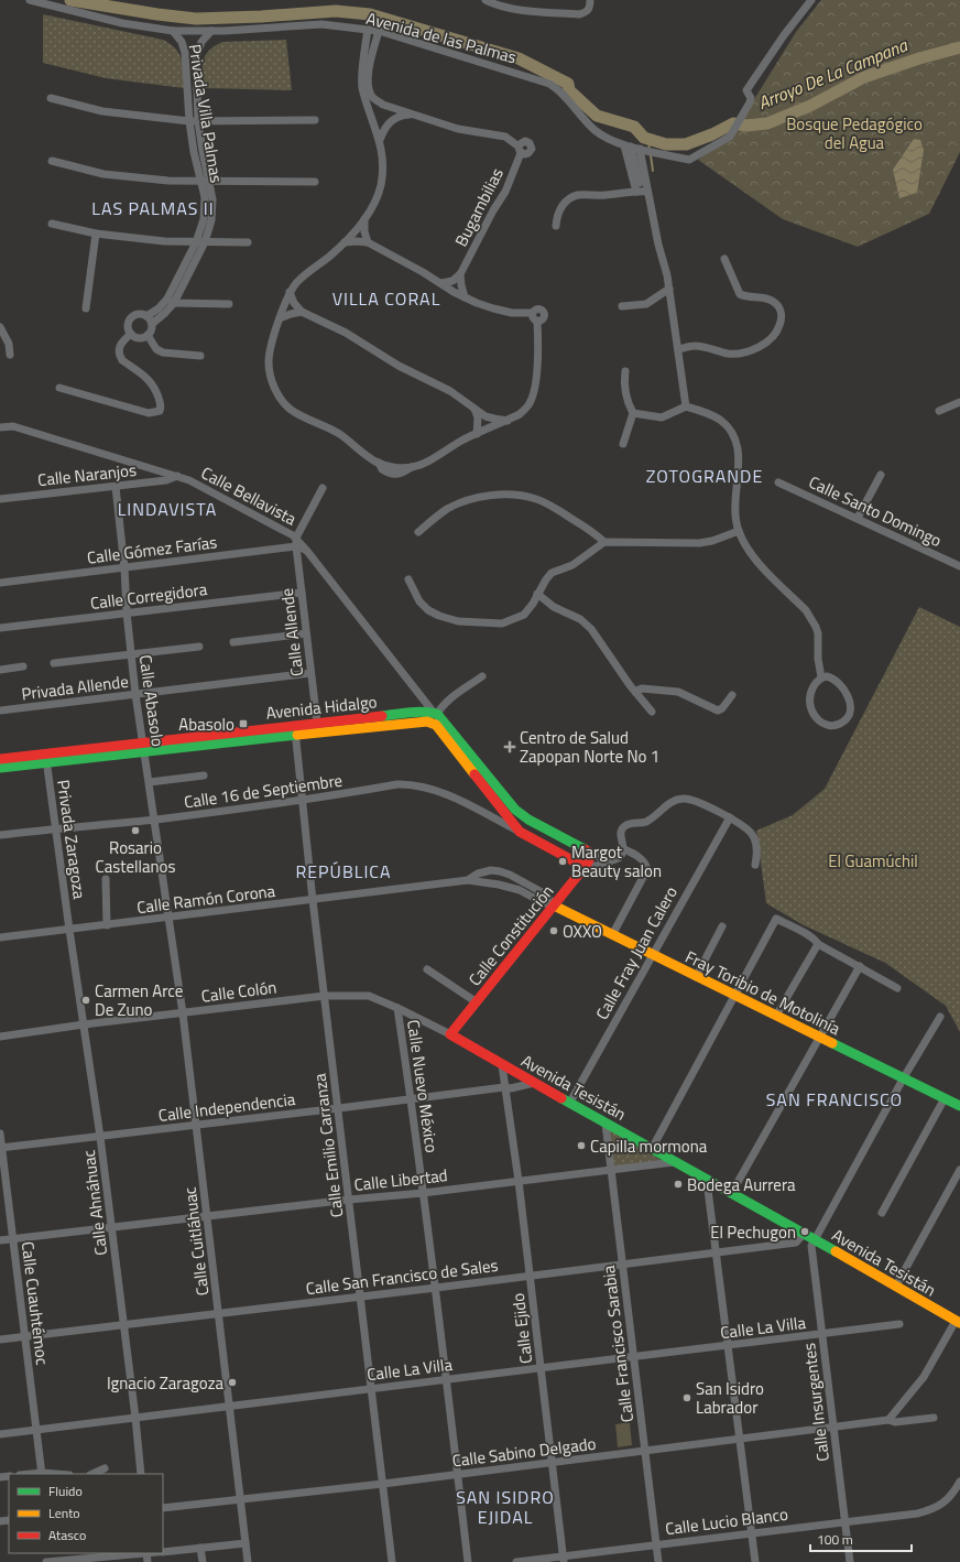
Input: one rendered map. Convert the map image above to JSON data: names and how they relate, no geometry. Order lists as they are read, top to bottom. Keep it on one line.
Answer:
{"streets":{"main road":["Avenida Hidalgo","Calle Constitución","Fray Toribio de Motolinía","Avenida Tesistán"],"street":["Avenida de las Palmas","Privada Villa Palmas","Bugambilias","Calle Naranjos","Calle Bellavista","Calle Santo Domingo","Calle Gómez Farías","Calle Corregidora","Calle Allende","Privada Allende","Calle Abasolo","Calle 16 de Septiembre","Privada Zaragoza","Calle Ramón Corona","Calle Fray Juan Calero","Calle Colón","Calle Nuevo México","Calle Independencia","Calle Emilio Carranza","Calle Libertad","Calle Ahnáhuac","Calle Cuitláhuac","Calle San Francisco de Sales","Calle Cuauhtémoc","Calle La Villa","Calle Ejido","Calle Francisco Sarabia","Calle Insurgentes","Calle Sabino Delgado","Calle Lucio Blanco"]},"crossings":[["Avenida de las Palmas","Privada Villa Palmas"],["Calle Naranjos","Calle Bellavista"],["Calle Naranjos","Calle Abasolo"],["Calle Bellavista","Calle Gómez Farías"],["Calle Bellavista","Calle Allende"],["Calle Bellavista","Avenida Hidalgo"],["Calle Gómez Farías","Calle Allende"],["Calle Gómez Farías","Calle Abasolo"],["Calle Corregidora","Calle Allende"],["Calle Corregidora","Calle Abasolo"],["Calle Allende","Privada Allende"],["Calle Allende","Avenida Hidalgo"],["Privada Allende","Calle Abasolo"],["Calle Abasolo","Avenida Hidalgo"],["Calle Abasolo","Calle 16 de Septiembre"],["Calle Abasolo","Calle Ramón Corona"],["Calle Abasolo","Calle Cuitláhuac"],["Avenida Hidalgo","Calle 16 de Septiembre"],["Avenida Hidalgo","Privada Zaragoza"],["Avenida Hidalgo","Calle Constitución"],["Avenida Hidalgo","Calle Emilio Carranza"],["Calle 16 de Septiembre","Privada Zaragoza"],["Calle 16 de Septiembre","Calle Emilio Carranza"],["Privada Zaragoza","Calle Ramón Corona"],["Privada Zaragoza","Calle Ahnáhuac"],["Calle Ramón Corona","Calle Constitución"],["Calle Ramón Corona","Fray Toribio de Motolinía"],["Calle Ramón Corona","Calle Emilio Carranza"],["Calle Ramón Corona","Calle Ahnáhuac"],["Calle Ramón Corona","Calle Cuitláhuac"],["Calle Constitución","Fray Toribio de Motolinía"],["Calle Constitución","Avenida Tesistán"],["Calle Fray Juan Calero","Fray Toribio de Motolinía"],["Calle Fray Juan Calero","Avenida Tesistán"],["Calle Colón","Avenida Tesistán"],["Calle Colón","Calle Emilio Carranza"],["Calle Colón","Calle Ahnáhuac"],["Calle Colón","Calle Cuitláhuac"],["Calle Nuevo México","Avenida Tesistán"],["Calle Nuevo México","Calle Independencia"],["Calle Nuevo México","Calle Libertad"],["Calle Nuevo México","Calle San Francisco de Sales"],["Calle Nuevo México","Calle La Villa"],["Calle Nuevo México","Calle Sabino Delgado"],["Avenida Tesistán","Calle Independencia"],["Avenida Tesistán","Calle Emilio Carranza"],["Avenida Tesistán","Calle Libertad"],["Avenida Tesistán","Calle San Francisco de Sales"],["Avenida Tesistán","Calle Ejido"],["Avenida Tesistán","Calle Francisco Sarabia"],["Avenida Tesistán","Calle Insurgentes"],["Calle Independencia","Calle Emilio Carranza"],["Calle Independencia","Calle Ahnáhuac"],["Calle Independencia","Calle Cuitláhuac"],["Calle Independencia","Calle Cuauhtémoc"],["Calle Independencia","Calle Ejido"],["Calle Emilio Carranza","Calle Libertad"],["Calle Emilio Carranza","Calle San Francisco de Sales"],["Calle Emilio Carranza","Calle La Villa"],["Calle Emilio Carranza","Calle Sabino Delgado"],["Calle Libertad","Calle Ahnáhuac"],["Calle Libertad","Calle Cuitláhuac"],["Calle Libertad","Calle Cuauhtémoc"],["Calle Libertad","Calle Ejido"],["Calle Libertad","Calle Francisco Sarabia"],["Calle Ahnáhuac","Calle San Francisco de Sales"],["Calle Ahnáhuac","Calle La Villa"],["Calle Cuitláhuac","Calle San Francisco de Sales"],["Calle Cuitláhuac","Calle La Villa"],["Calle Cuitláhuac","Calle Sabino Delgado"],["Calle San Francisco de Sales","Calle Cuauhtémoc"],["Calle San Francisco de Sales","Calle Ejido"],["Calle San Francisco de Sales","Calle Francisco Sarabia"],["Calle Cuauhtémoc","Calle La Villa"],["Calle La Villa","Calle Ejido"],["Calle La Villa","Calle Francisco Sarabia"],["Calle La Villa","Calle Insurgentes"],["Calle Ejido","Calle Sabino Delgado"],["Calle Ejido","Calle Lucio Blanco"],["Calle Francisco Sarabia","Calle Sabino Delgado"],["Calle Francisco Sarabia","Calle Lucio Blanco"],["Calle Insurgentes","Calle Sabino Delgado"],["Calle Insurgentes","Calle Lucio Blanco"]],"districts":["LAS PALMAS II","VILLA CORAL","ZOTOGRANDE","LINDAVISTA","REPÚBLICA","SAN FRANCISCO","SAN ISIDRO EJIDAL"],"water":["Arroyo De La Campana"],"parks":["Bosque Pedagógico del Agua","El Guamúchil"],"places":{"transit":["Abasolo"],"health":["Centro de Salud Zapopan Norte No 1"],"other":["Rosario Castellanos","Margot Beauty salon","OXXO","Carmen Arce De Zuno","Capilla mormona","Bodega Aurrera","El Pechugon","Ignacio Zaragoza","San Isidro Labrador"]},"legend":["Fluido","Lento","Atasco"],"scale_bar":"100 m"}
